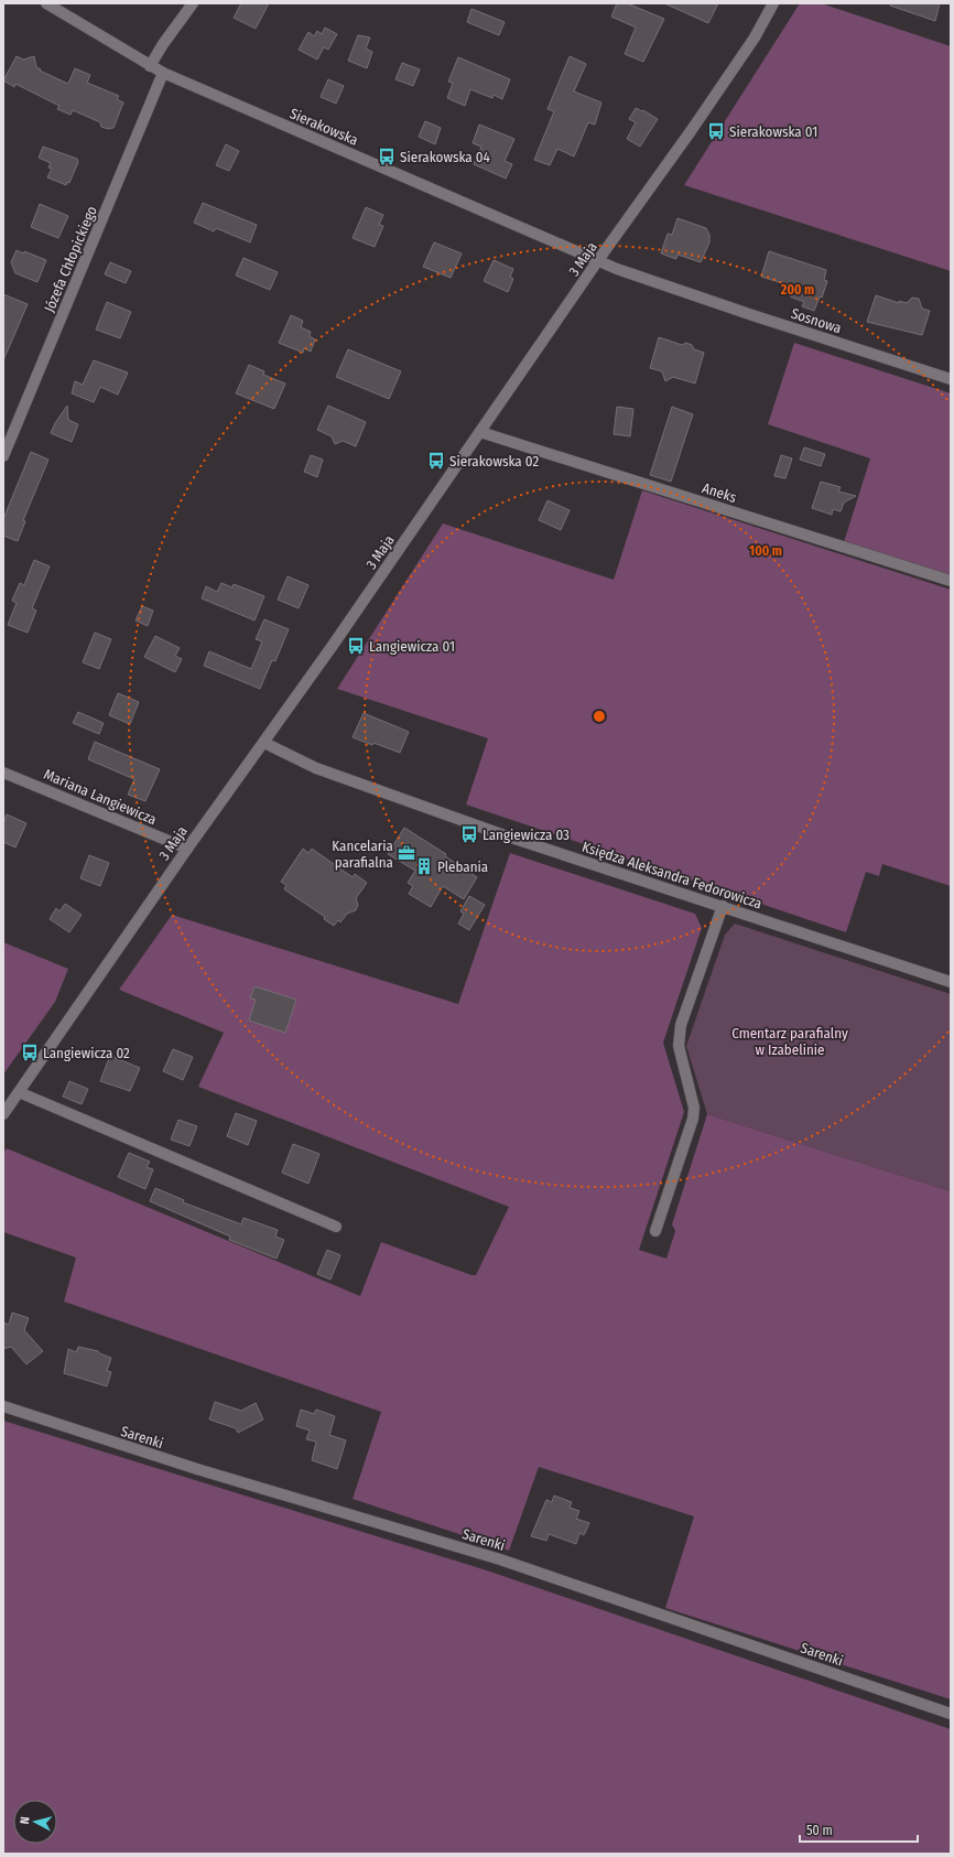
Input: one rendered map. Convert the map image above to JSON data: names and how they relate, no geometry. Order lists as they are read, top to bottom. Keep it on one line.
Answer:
{"streets":{"street":["Sierakowska","Józefa Chłopickiego","3 Maja","Sosnowa","Aneks","Mariana Langiewicza","Księdza Aleksandra Fedorowicza","Sarenki"]},"crossings":[["Sierakowska","Józefa Chłopickiego"],["Sierakowska","3 Maja"],["Sierakowska","Sosnowa"],["3 Maja","Sosnowa"],["3 Maja","Aneks"],["3 Maja","Mariana Langiewicza"],["3 Maja","Księdza Aleksandra Fedorowicza"]],"parks":["Cmentarz parafialny w Izabelinie"],"places":{"bus stop":["Sierakowska 01","Sierakowska 04","Sierakowska 02","Langiewicza 01","Langiewicza 03","Langiewicza 02"],"office":["Kancelaria parafialna"],"building":["Plebania"]},"scale_bar":"50 m","north":"left","rings":["200 m","100 m"]}
